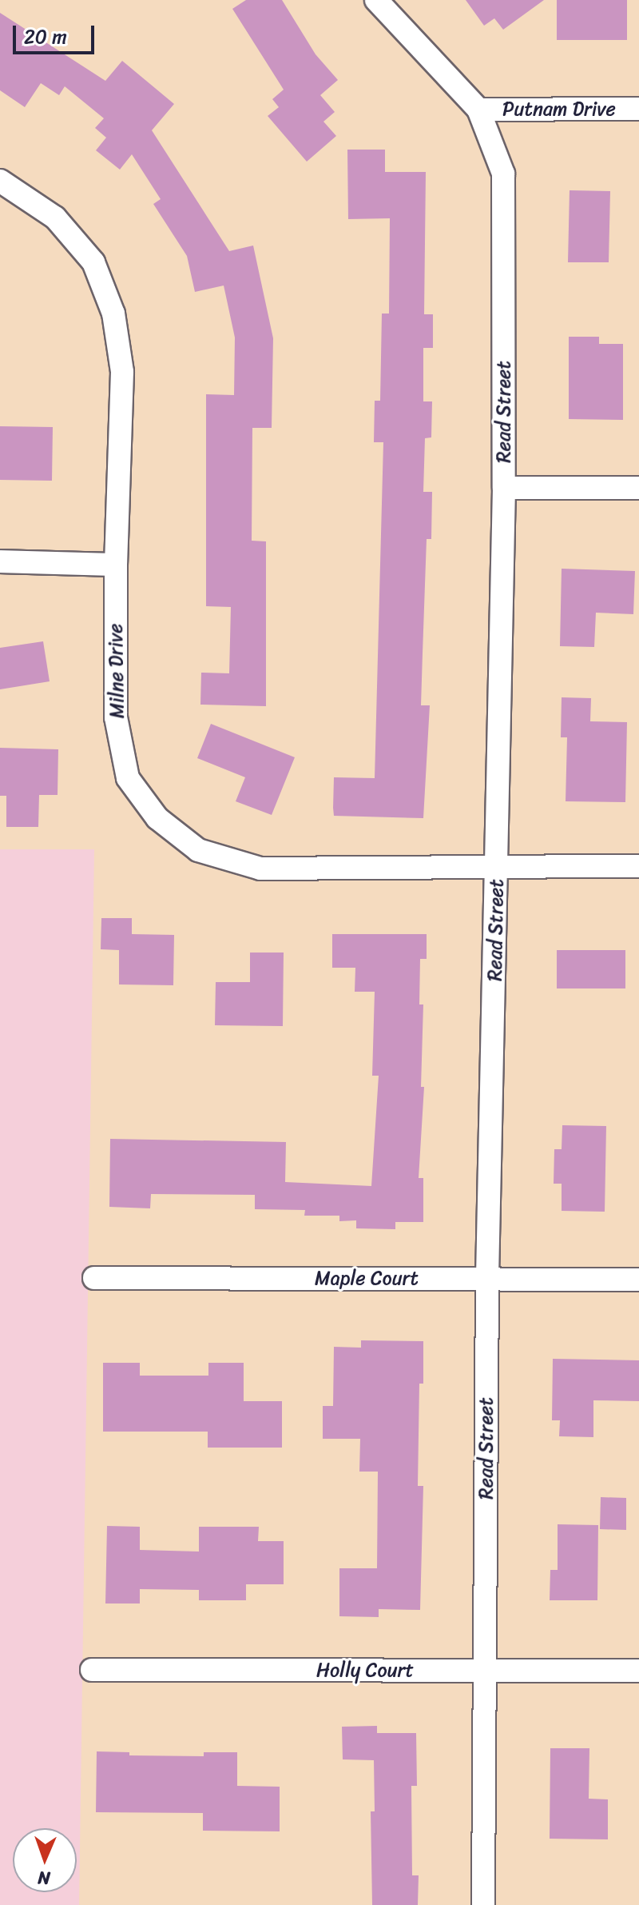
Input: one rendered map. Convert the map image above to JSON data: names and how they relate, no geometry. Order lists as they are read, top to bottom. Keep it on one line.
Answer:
{"streets":{"street":["Putnam Drive","Read Street","Milne Drive","Maple Court","Holly Court"]},"crossings":[["Putnam Drive","Read Street"],["Read Street","Milne Drive"],["Read Street","Maple Court"],["Read Street","Holly Court"]],"scale_bar":"20 m","north":"bottom"}
